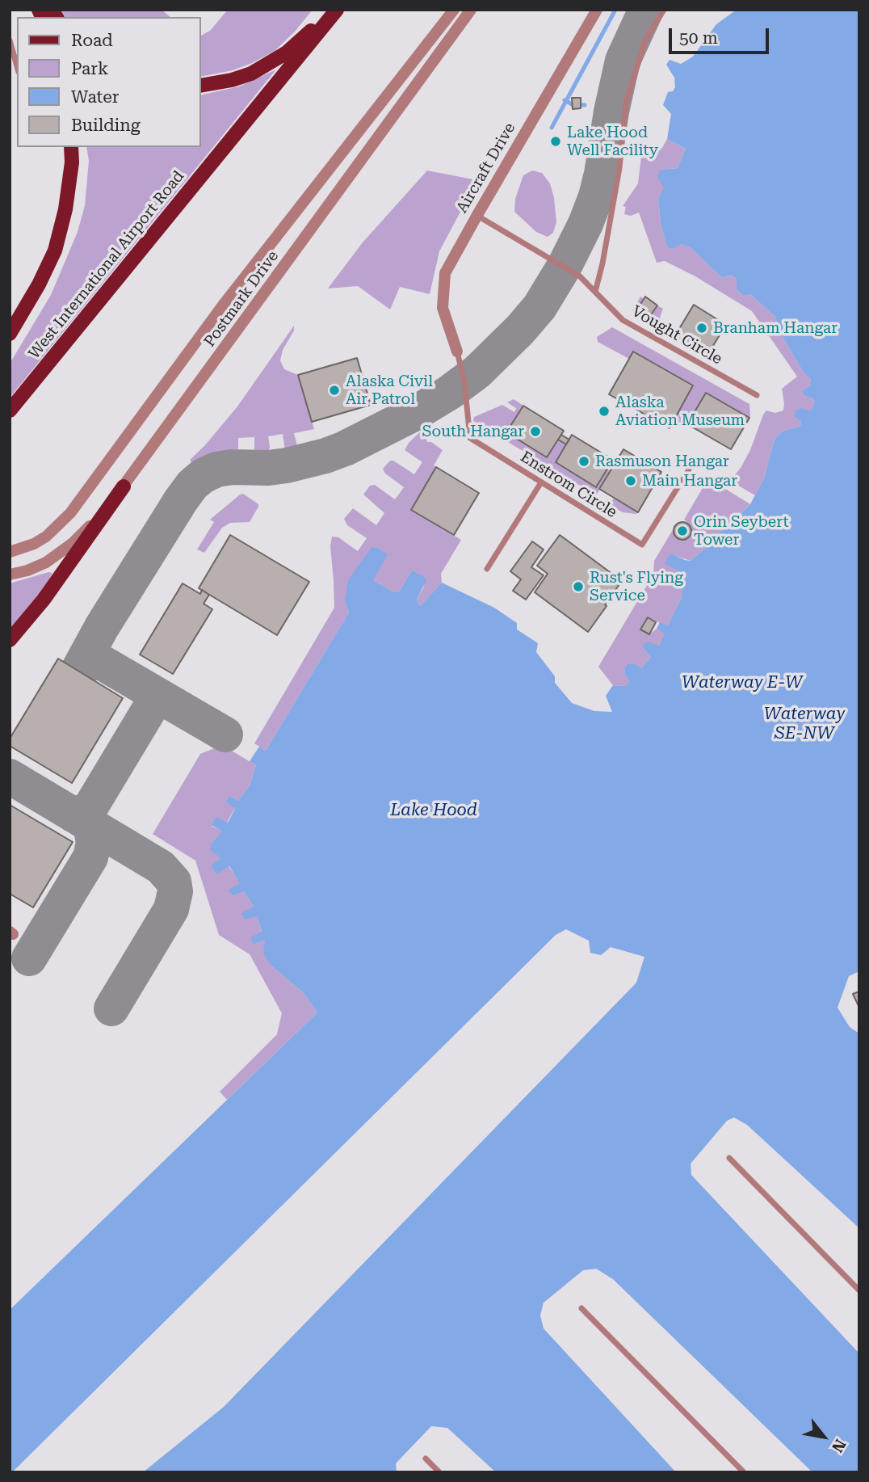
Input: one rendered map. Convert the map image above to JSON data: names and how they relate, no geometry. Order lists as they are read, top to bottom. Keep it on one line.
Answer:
{"streets":{"main road":["West International Airport Road"],"street":["Aircraft Drive","Postmark Drive"],"lane":["Vought Circle","Enstrom Circle"]},"crossings":[["Aircraft Drive","Vought Circle"],["Aircraft Drive","Enstrom Circle"]],"water":["Waterway E-W","Waterway SE-NW","Lake Hood"],"places":["Lake Hood Well Facility","Branham Hangar","Alaska Civil Air Patrol","Alaska Aviation Museum","South Hangar","Rasmuson Hangar","Main Hangar","Orin Seybert Tower","Rust's Flying Service"],"legend":["Road","Park","Water","Building"],"scale_bar":"50 m","north":"bottom right"}
